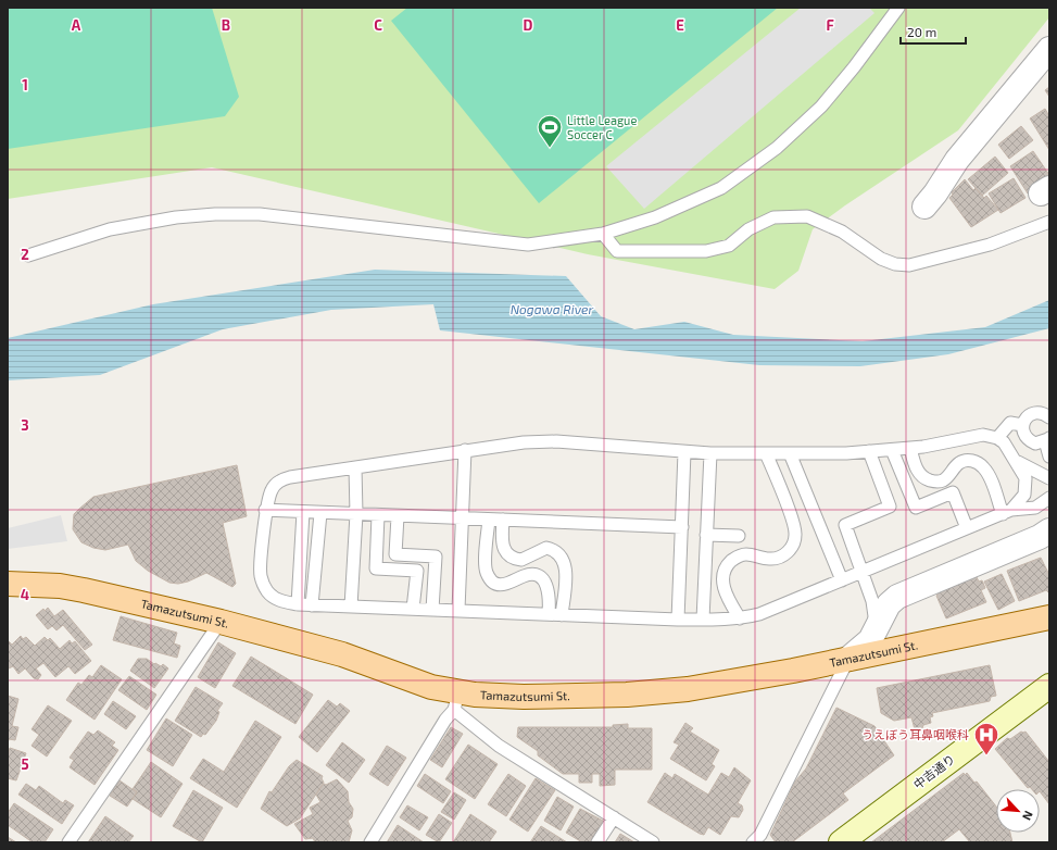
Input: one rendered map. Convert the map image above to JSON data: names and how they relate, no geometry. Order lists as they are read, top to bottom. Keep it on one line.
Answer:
{"streets":{"main road":["Tamazutsumi St."],"street":["中吉通り"]},"water":["Nogawa River"],"places":{"sports":["Little League Soccer C"],"hospital":["うえぼう耳鼻咽喉科"]},"scale_bar":"20 m","north":"bottom right","grid":{"columns":["A","B","C","D","E","F"],"rows":["1","2","3","4","5"]}}
